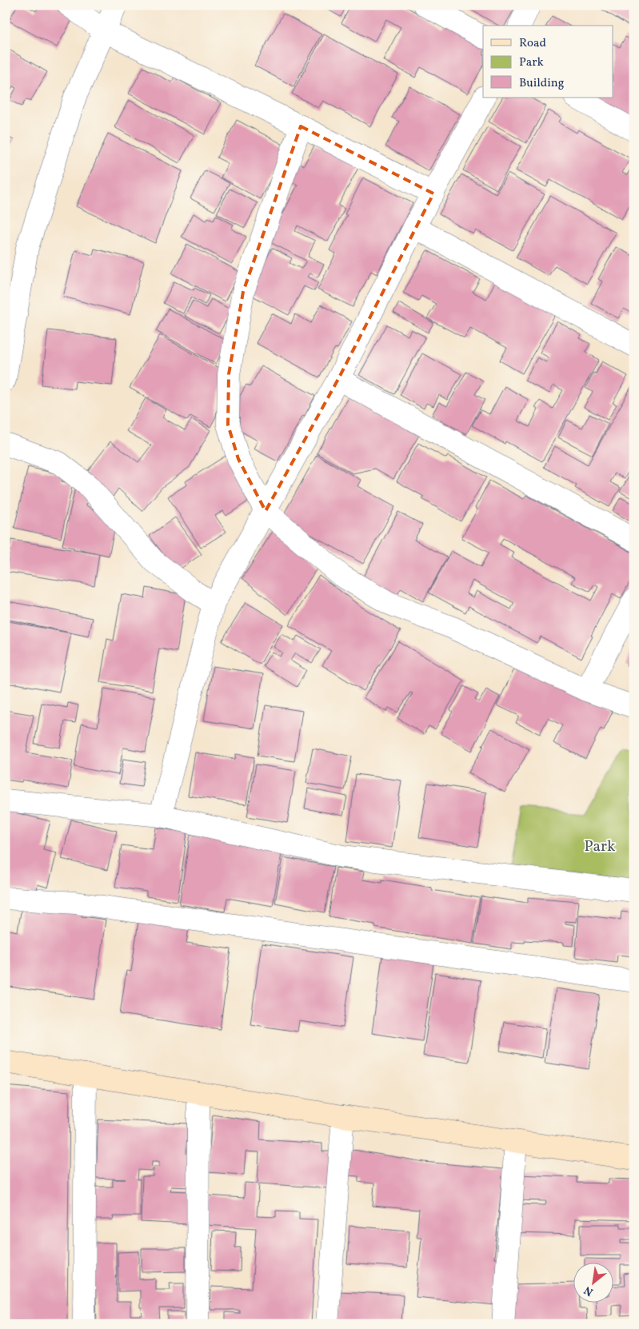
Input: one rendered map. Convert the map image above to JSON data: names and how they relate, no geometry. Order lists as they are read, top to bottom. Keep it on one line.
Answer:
{"parks":["Park"],"legend":["Road","Park","Building"],"north":"bottom left"}
